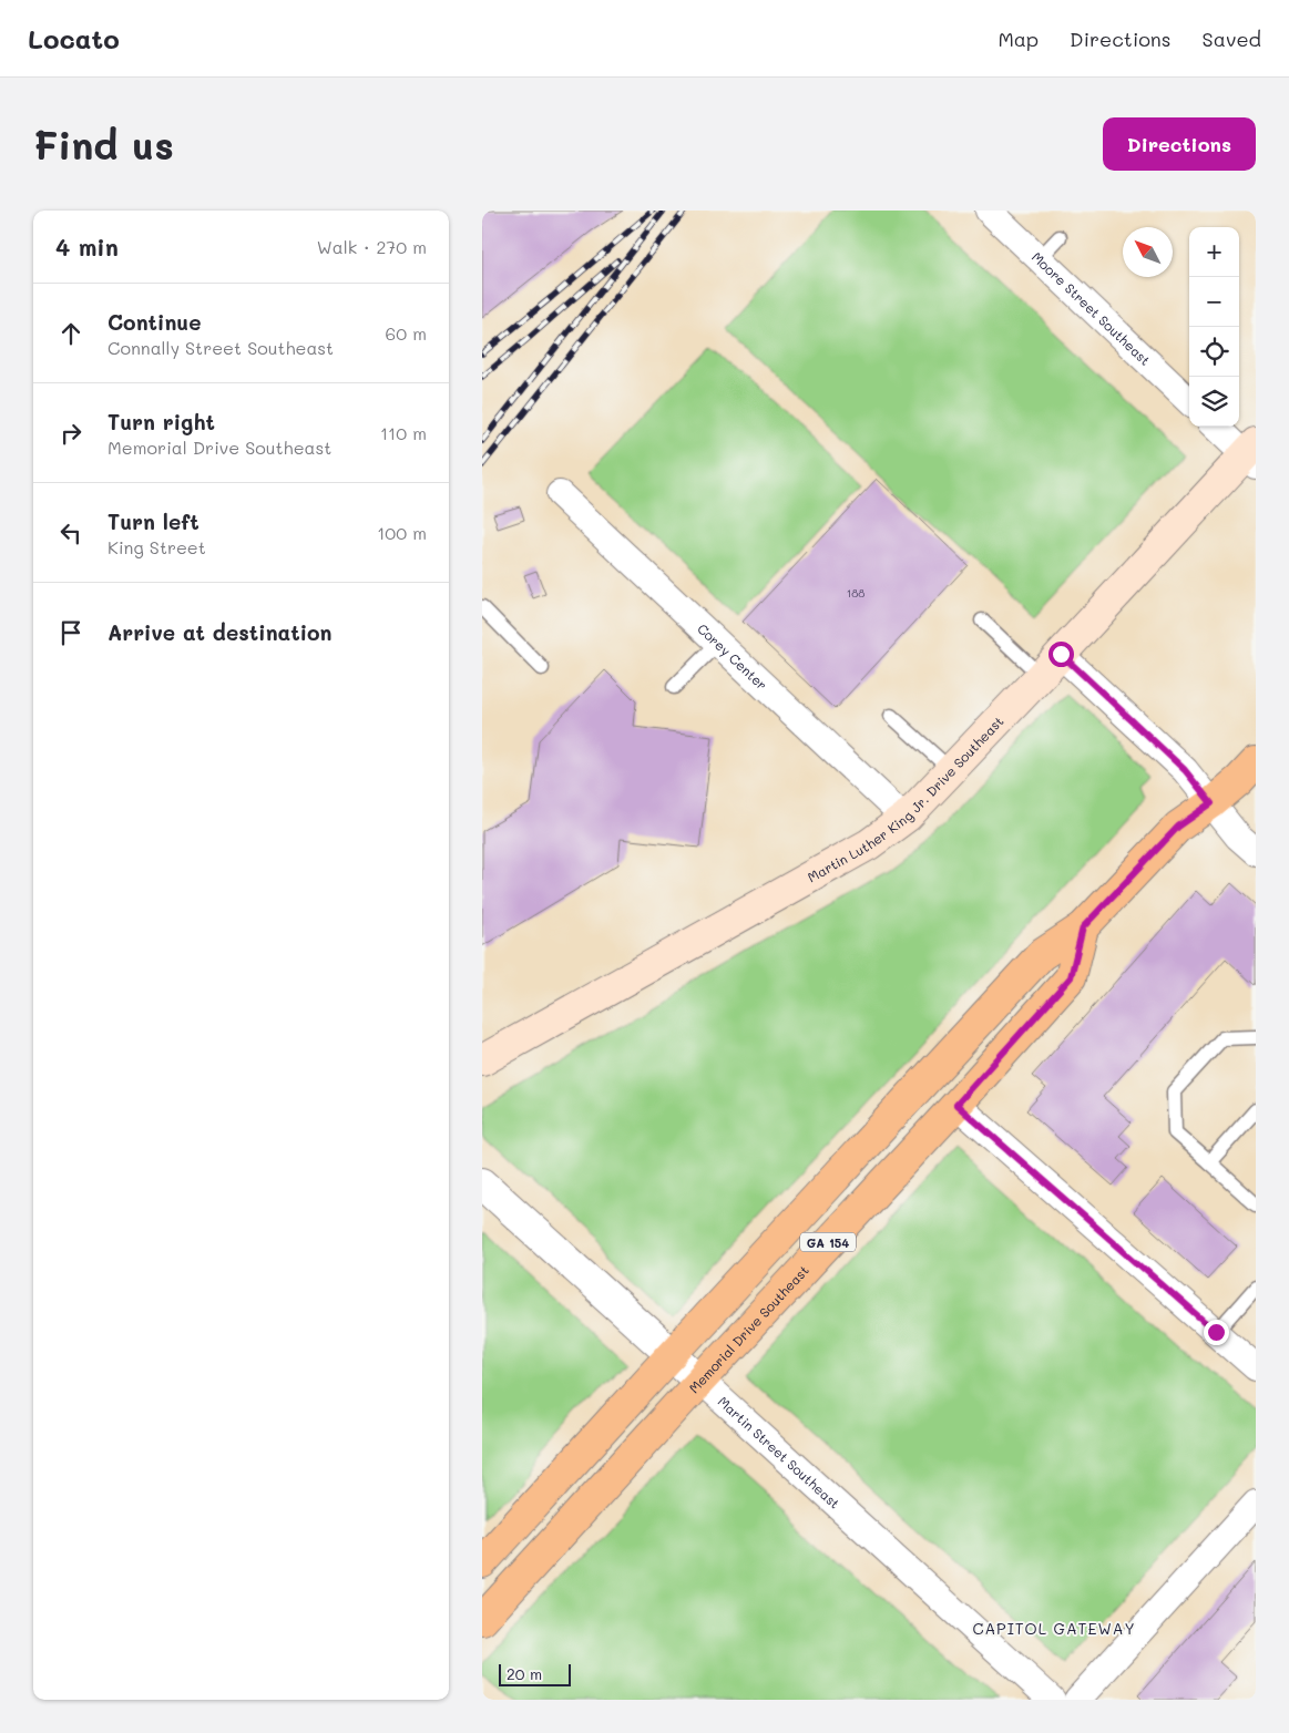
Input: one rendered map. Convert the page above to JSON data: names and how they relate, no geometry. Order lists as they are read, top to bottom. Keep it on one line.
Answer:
{"streets":{"main road":["Martin Luther King Jr. Drive Southeast","GA 154","Memorial Drive Southeast"],"street":["Moore Street Southeast","Corey Center","Martin Street Southeast"]},"crossings":[["Corey Center","Martin Luther King Jr. Drive Southeast"],["Memorial Drive Southeast","Martin Street Southeast"]],"districts":["CAPITOL GATEWAY"],"house_numbers":["188"],"scale_bar":"20 m","north":"top left","page":{"header":"Locato","nav":["Map","Directions","Saved"],"buttons":"Directions","title":"Find us","heading":["4 min","Walk · 270 m"],"map_buttons":["+","−"],"list":[["Continue","Connally Street Southeast","60 m"],["Turn right","Memorial Drive Southeast","110 m"],["Turn left","King Street","100 m"],"Arrive at destination"],"scale":"20 m"}}
